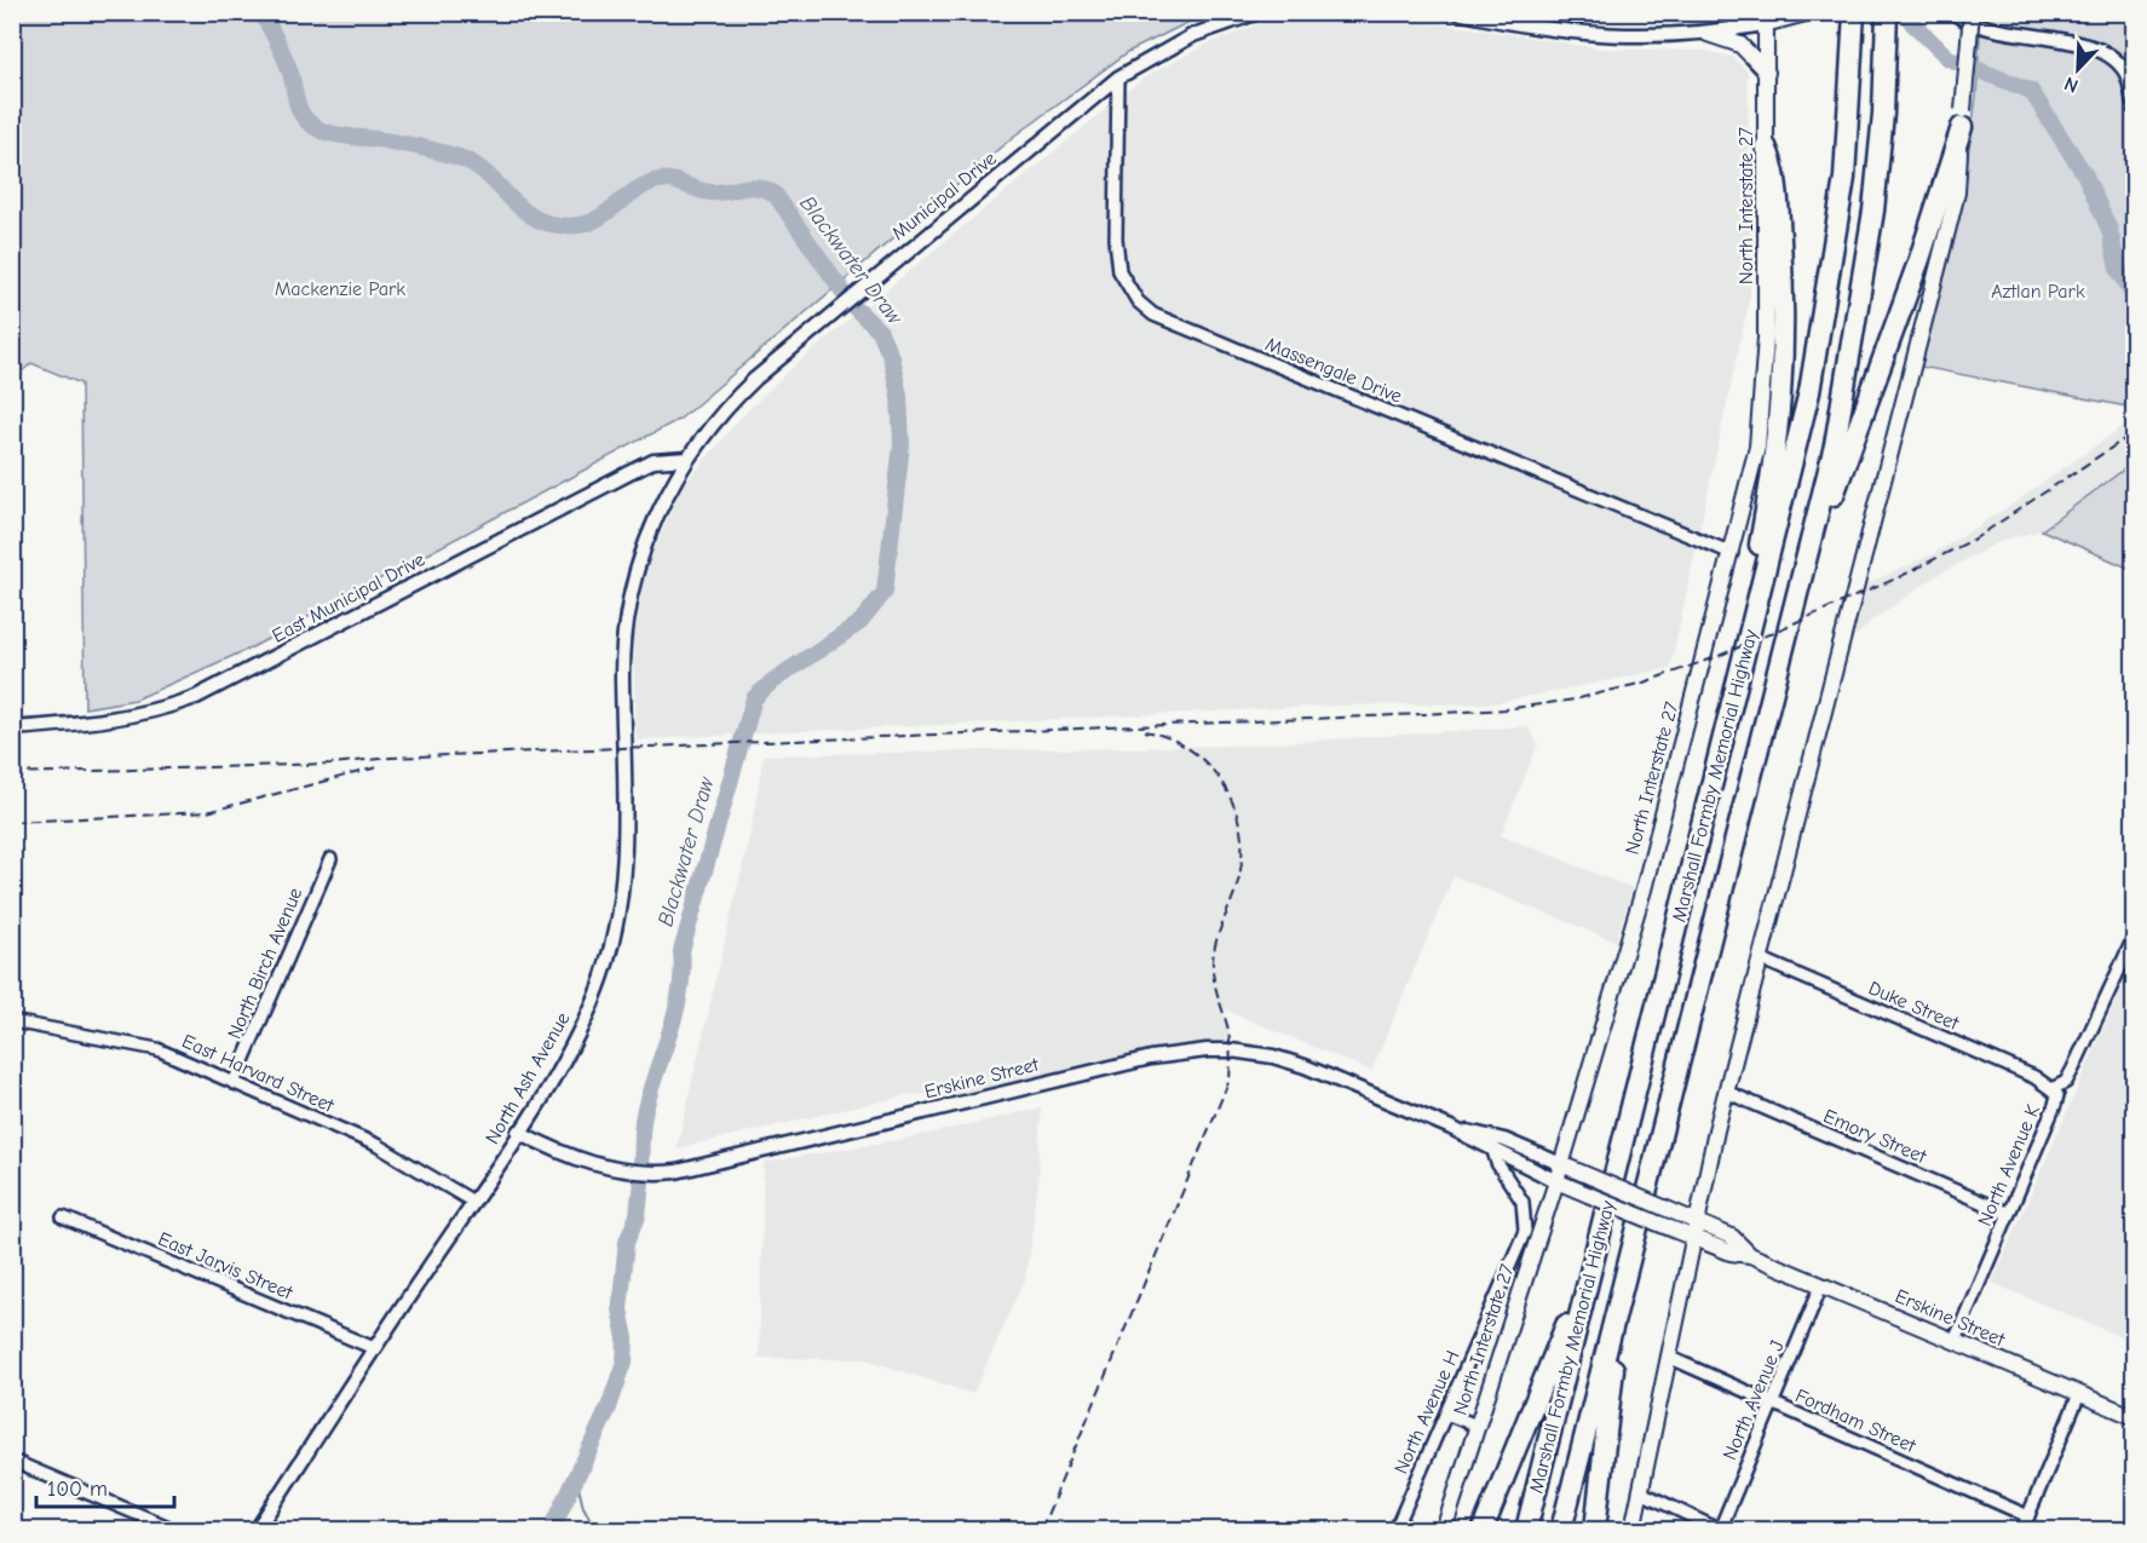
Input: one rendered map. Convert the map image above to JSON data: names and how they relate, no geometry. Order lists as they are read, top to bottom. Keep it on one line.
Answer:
{"streets":{"highway":["Marshall Formby Memorial Highway"],"main road":["North Interstate 27","Erskine Street"],"street":["Municipal Drive","Massengale Drive","East Municipal Drive","North Birch Avenue","Duke Street","East Harvard Street","North Ash Avenue","Emory Street","North Avenue K","East Jarvis Street","North Avenue J","North Avenue H","Fordham Street"]},"crossings":[["Municipal Drive","Massengale Drive"],["Municipal Drive","East Municipal Drive"],["Municipal Drive","North Ash Avenue"],["North Interstate 27","Massengale Drive"],["North Interstate 27","Erskine Street"],["East Municipal Drive","North Ash Avenue"],["North Birch Avenue","East Harvard Street"],["Duke Street","North Avenue K"],["East Harvard Street","North Ash Avenue"],["North Ash Avenue","Erskine Street"],["North Ash Avenue","East Jarvis Street"],["Erskine Street","North Avenue K"],["Erskine Street","North Avenue J"],["Erskine Street","North Avenue H"],["Emory Street","North Avenue K"],["North Avenue J","Fordham Street"]],"water":["Blackwater Draw"],"parks":["Mackenzie Park","Aztlan Park"],"scale_bar":"100 m","north":"bottom left"}
